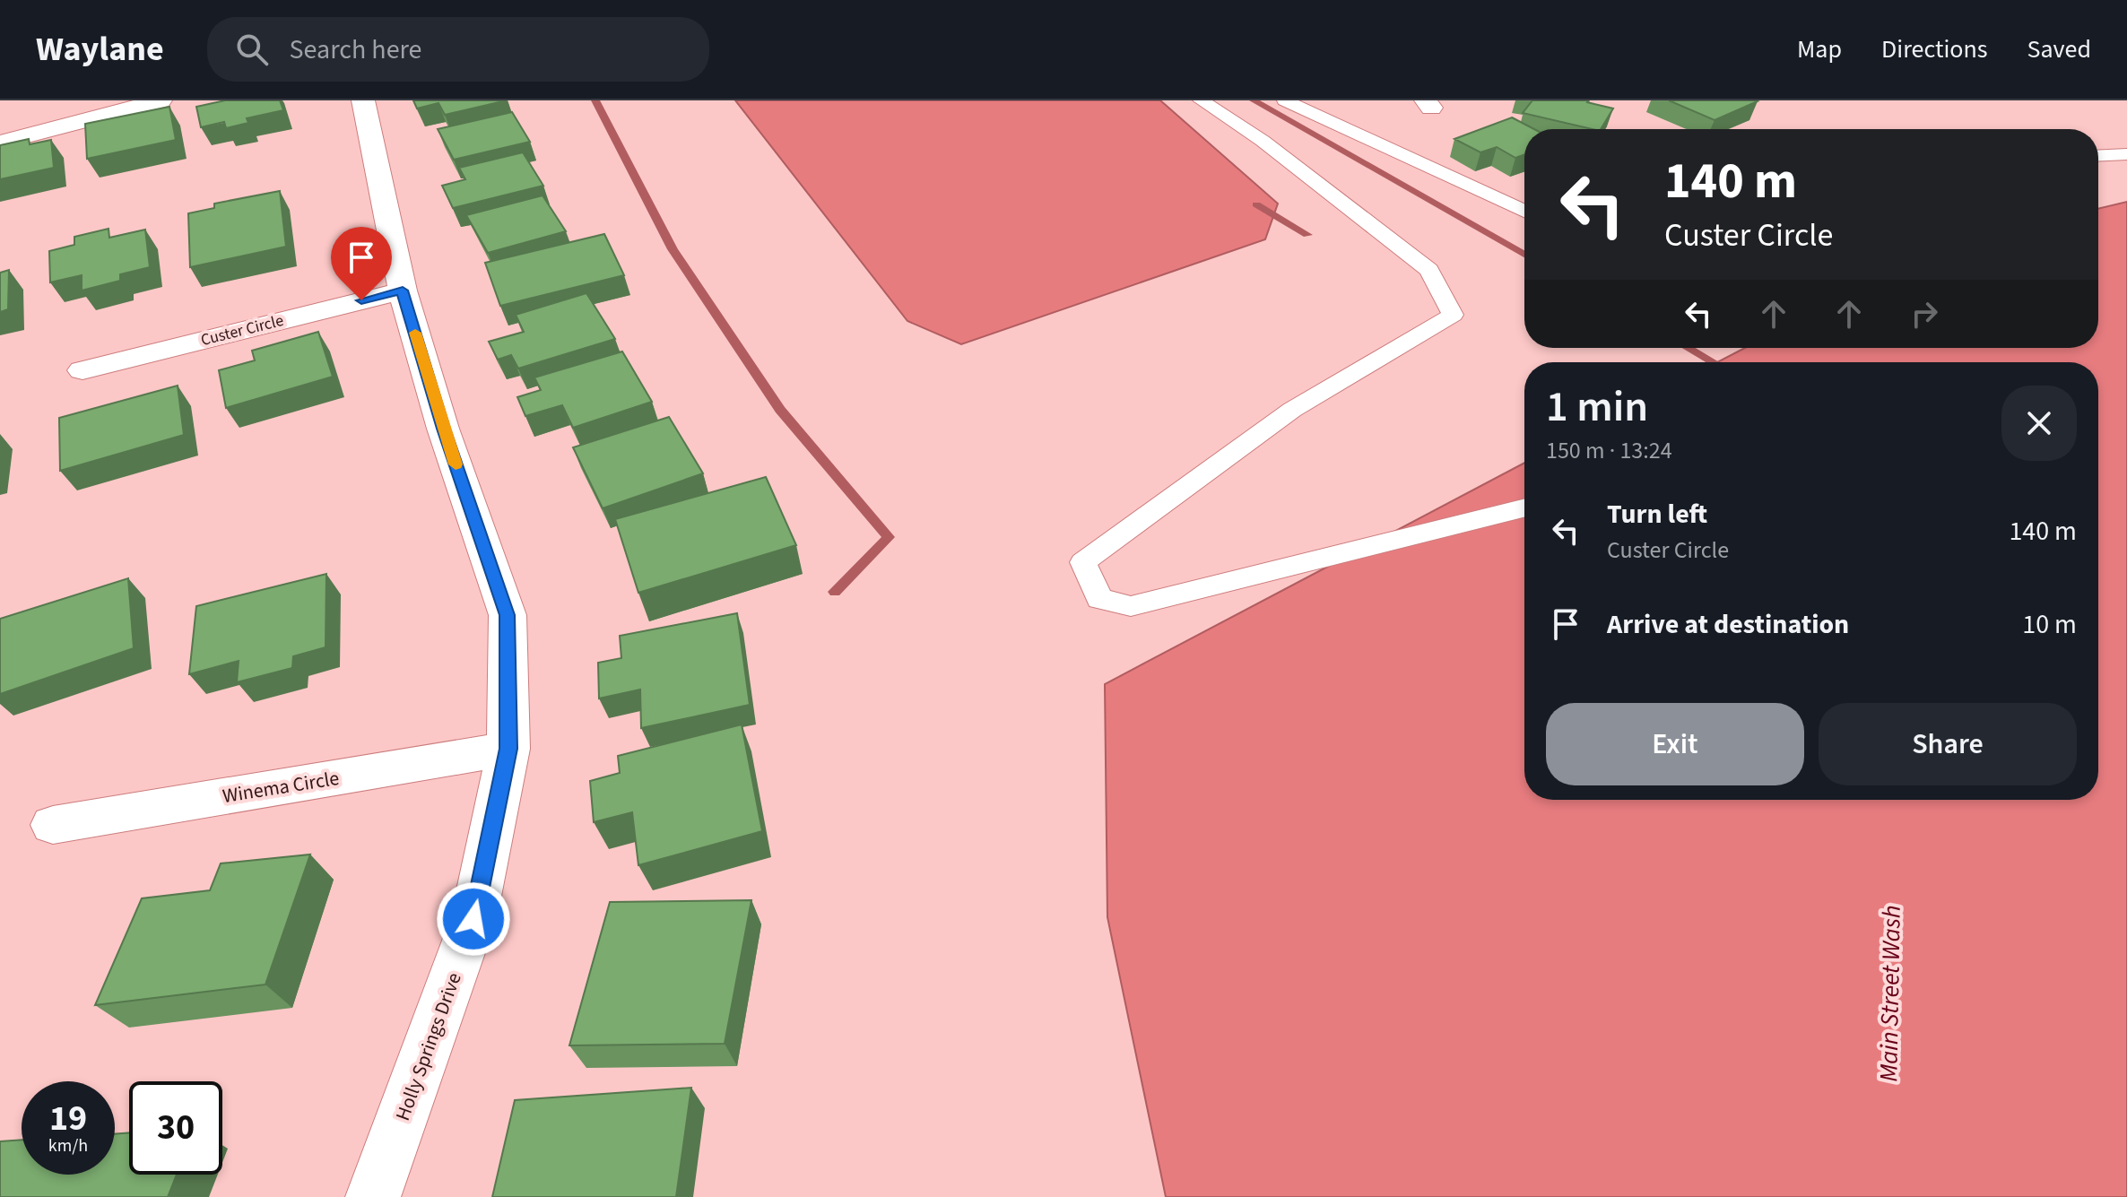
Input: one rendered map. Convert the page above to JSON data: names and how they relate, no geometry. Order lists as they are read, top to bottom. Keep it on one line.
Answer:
{"streets":{"street":["Custer Circle","Winema Circle","Holly Springs Drive"]},"crossings":[["Custer Circle","Holly Springs Drive"],["Winema Circle","Holly Springs Drive"]],"water":["Main Street Wash"],"page":{"header":"Waylane","search":"Search here","nav":["Map","Directions","Saved"],"turn":["140 m","Custer Circle"],"heading":["1 min","150 m · 13:24"],"list":[{"name":"Turn left","note":"Custer Circle","value":"140 m"},{"name":"Arrive at destination","value":"10 m"}],"buttons":["Exit","Share"],"speed":"19 km/h","limit":"30"}}
